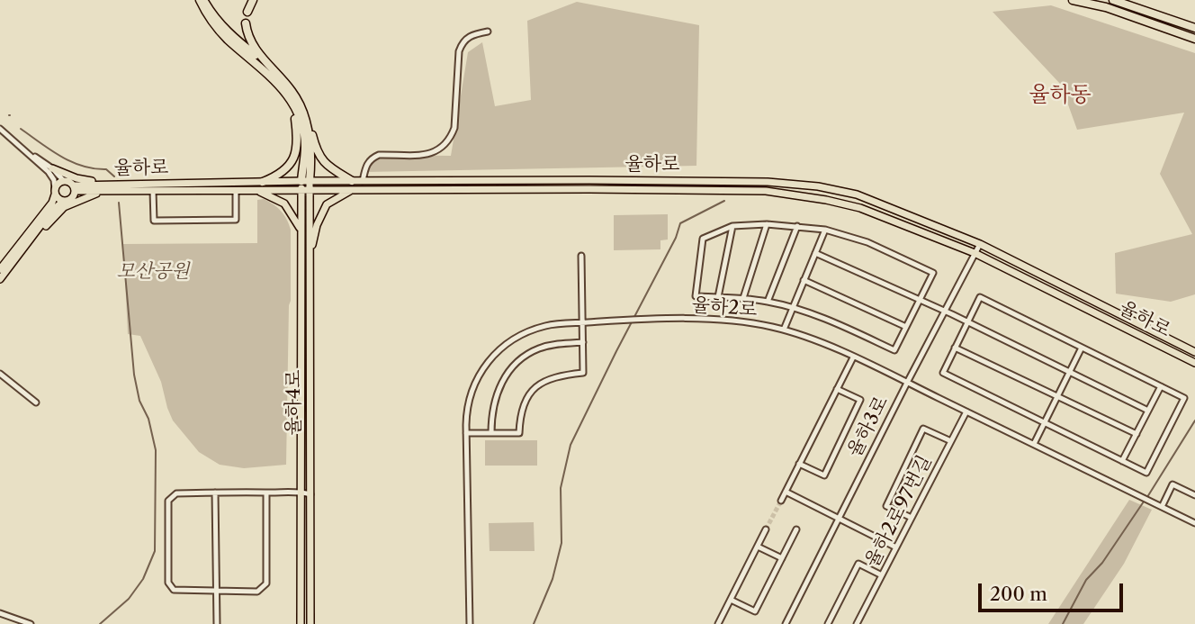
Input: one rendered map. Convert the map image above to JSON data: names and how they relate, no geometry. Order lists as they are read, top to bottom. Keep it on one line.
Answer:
{"streets":{"main road":["율하로","율하4로"],"street":["율하2로","율하3로","율하2로97번길"]},"crossings":[["율하로","율하4로"],["율하로","율하3로"],["율하2로","율하3로"],["율하2로","율하2로97번길"]],"districts":["율하동"],"parks":["모산공원"],"scale_bar":"200 m"}
